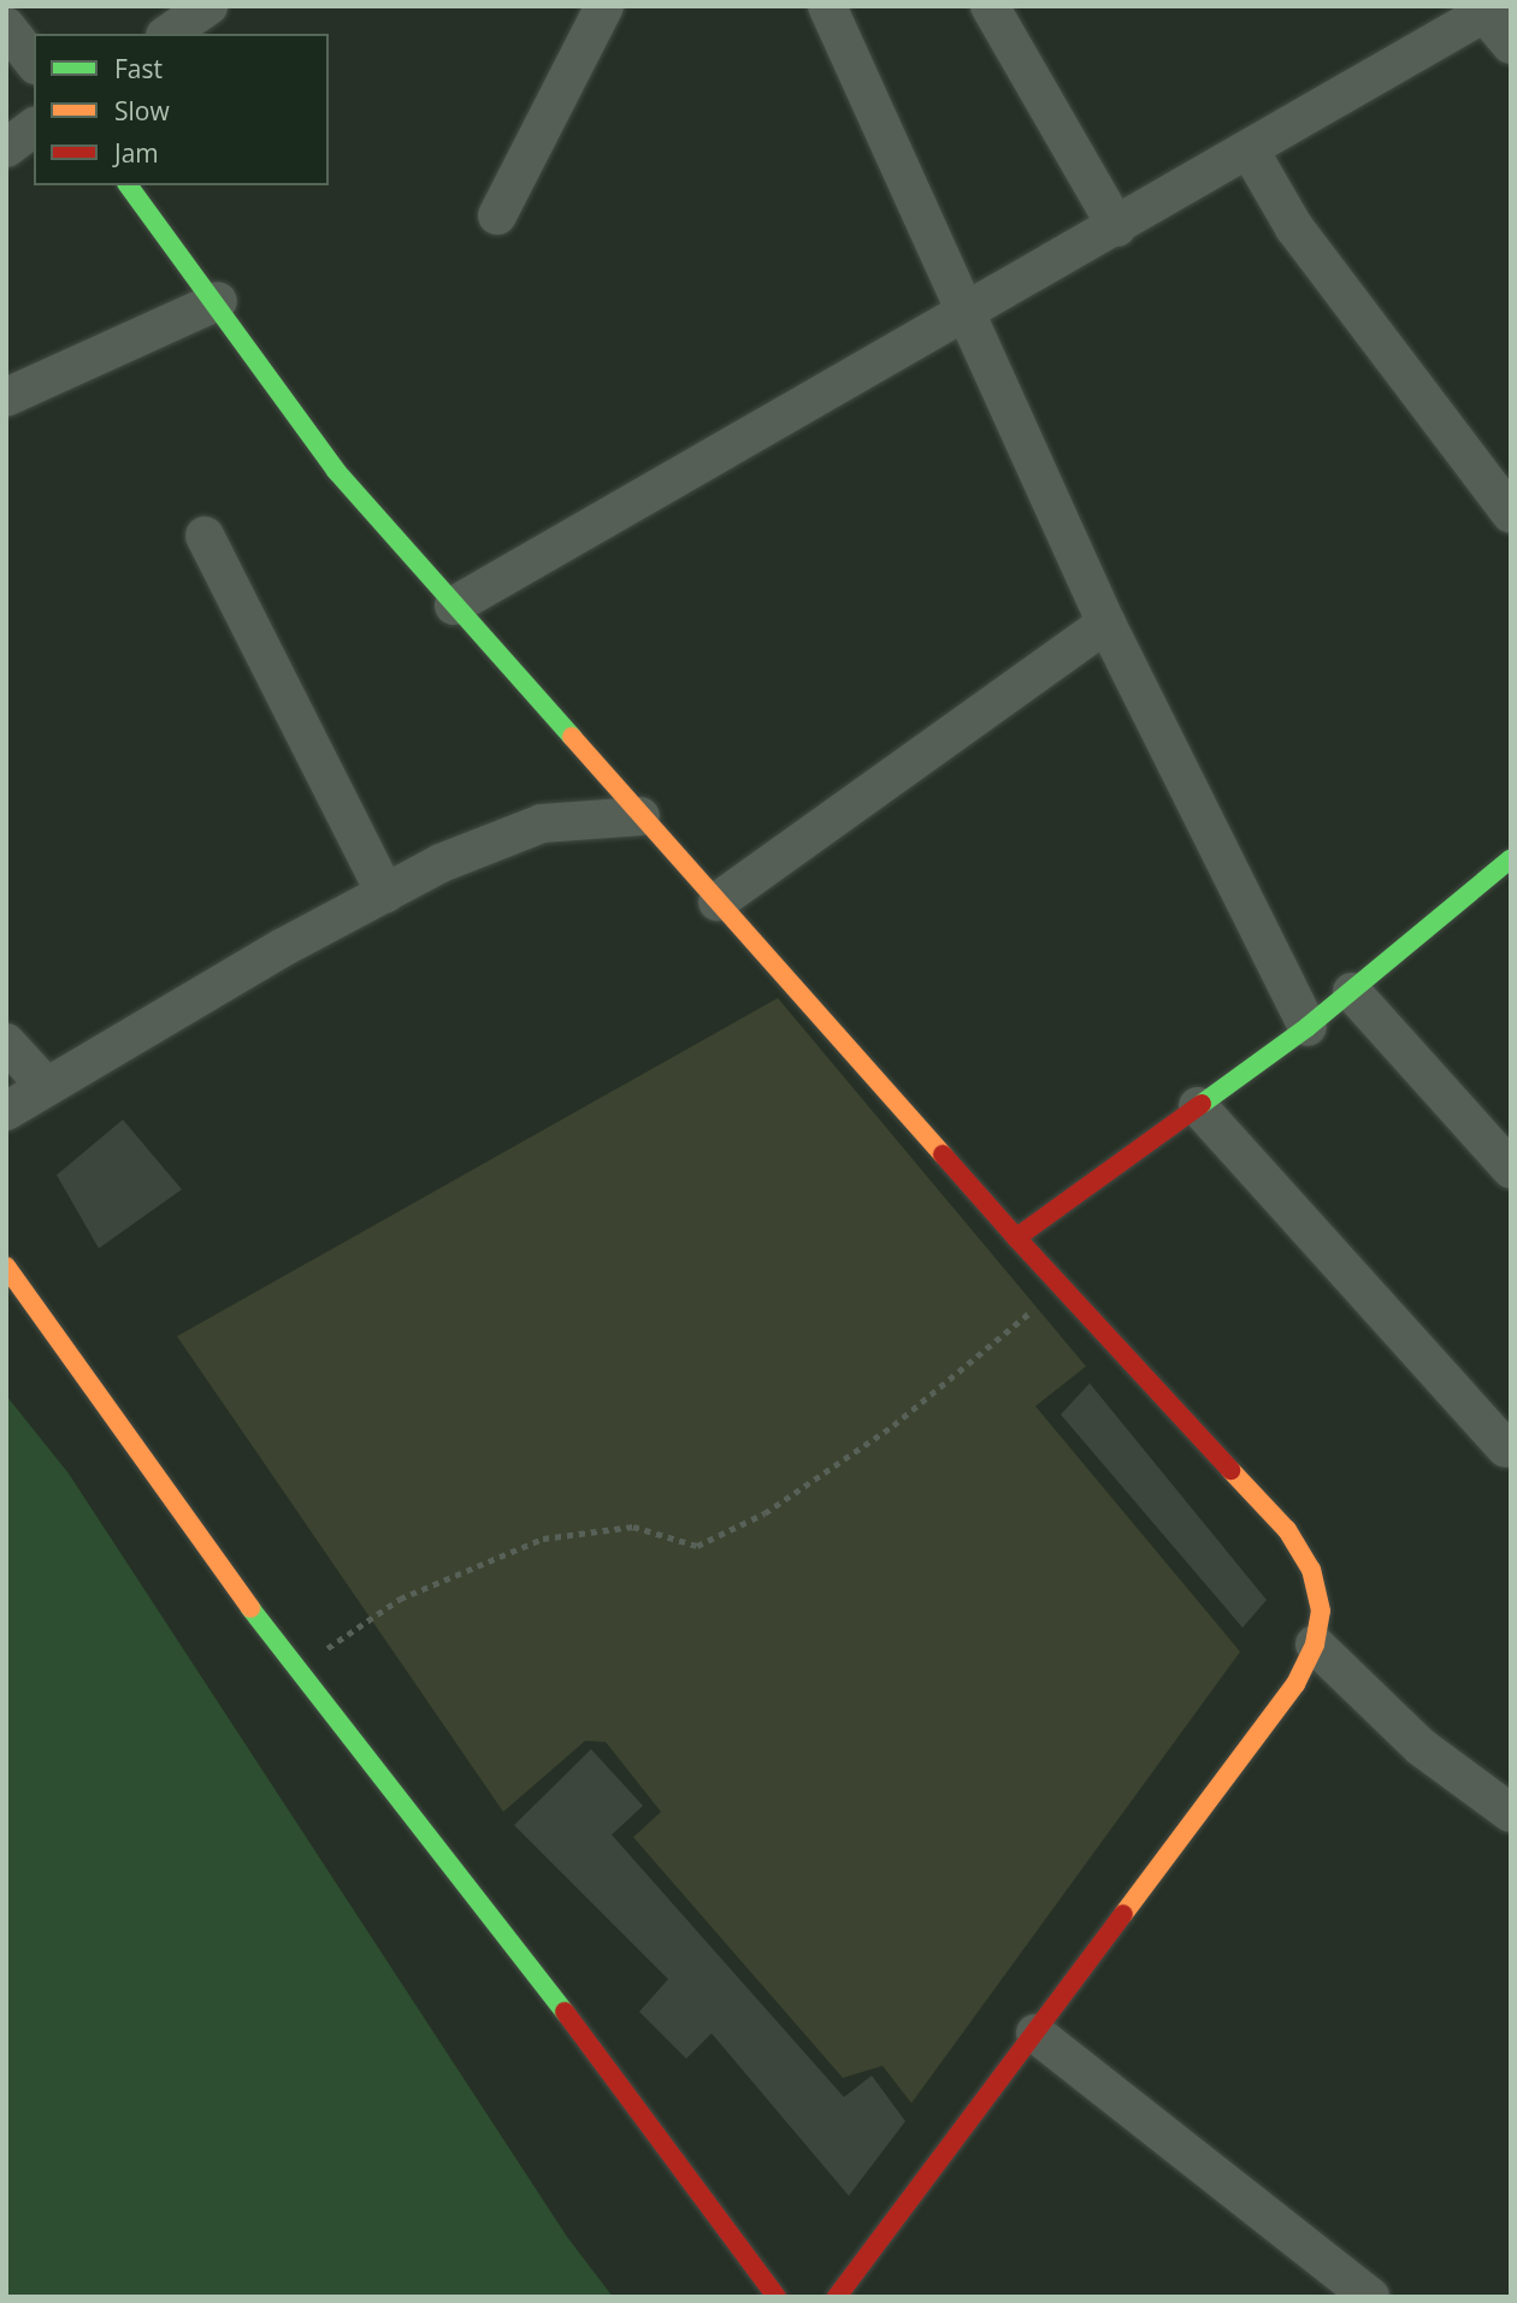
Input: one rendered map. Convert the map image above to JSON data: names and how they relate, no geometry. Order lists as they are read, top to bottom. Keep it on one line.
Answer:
{"legend":["Fast","Slow","Jam"]}
